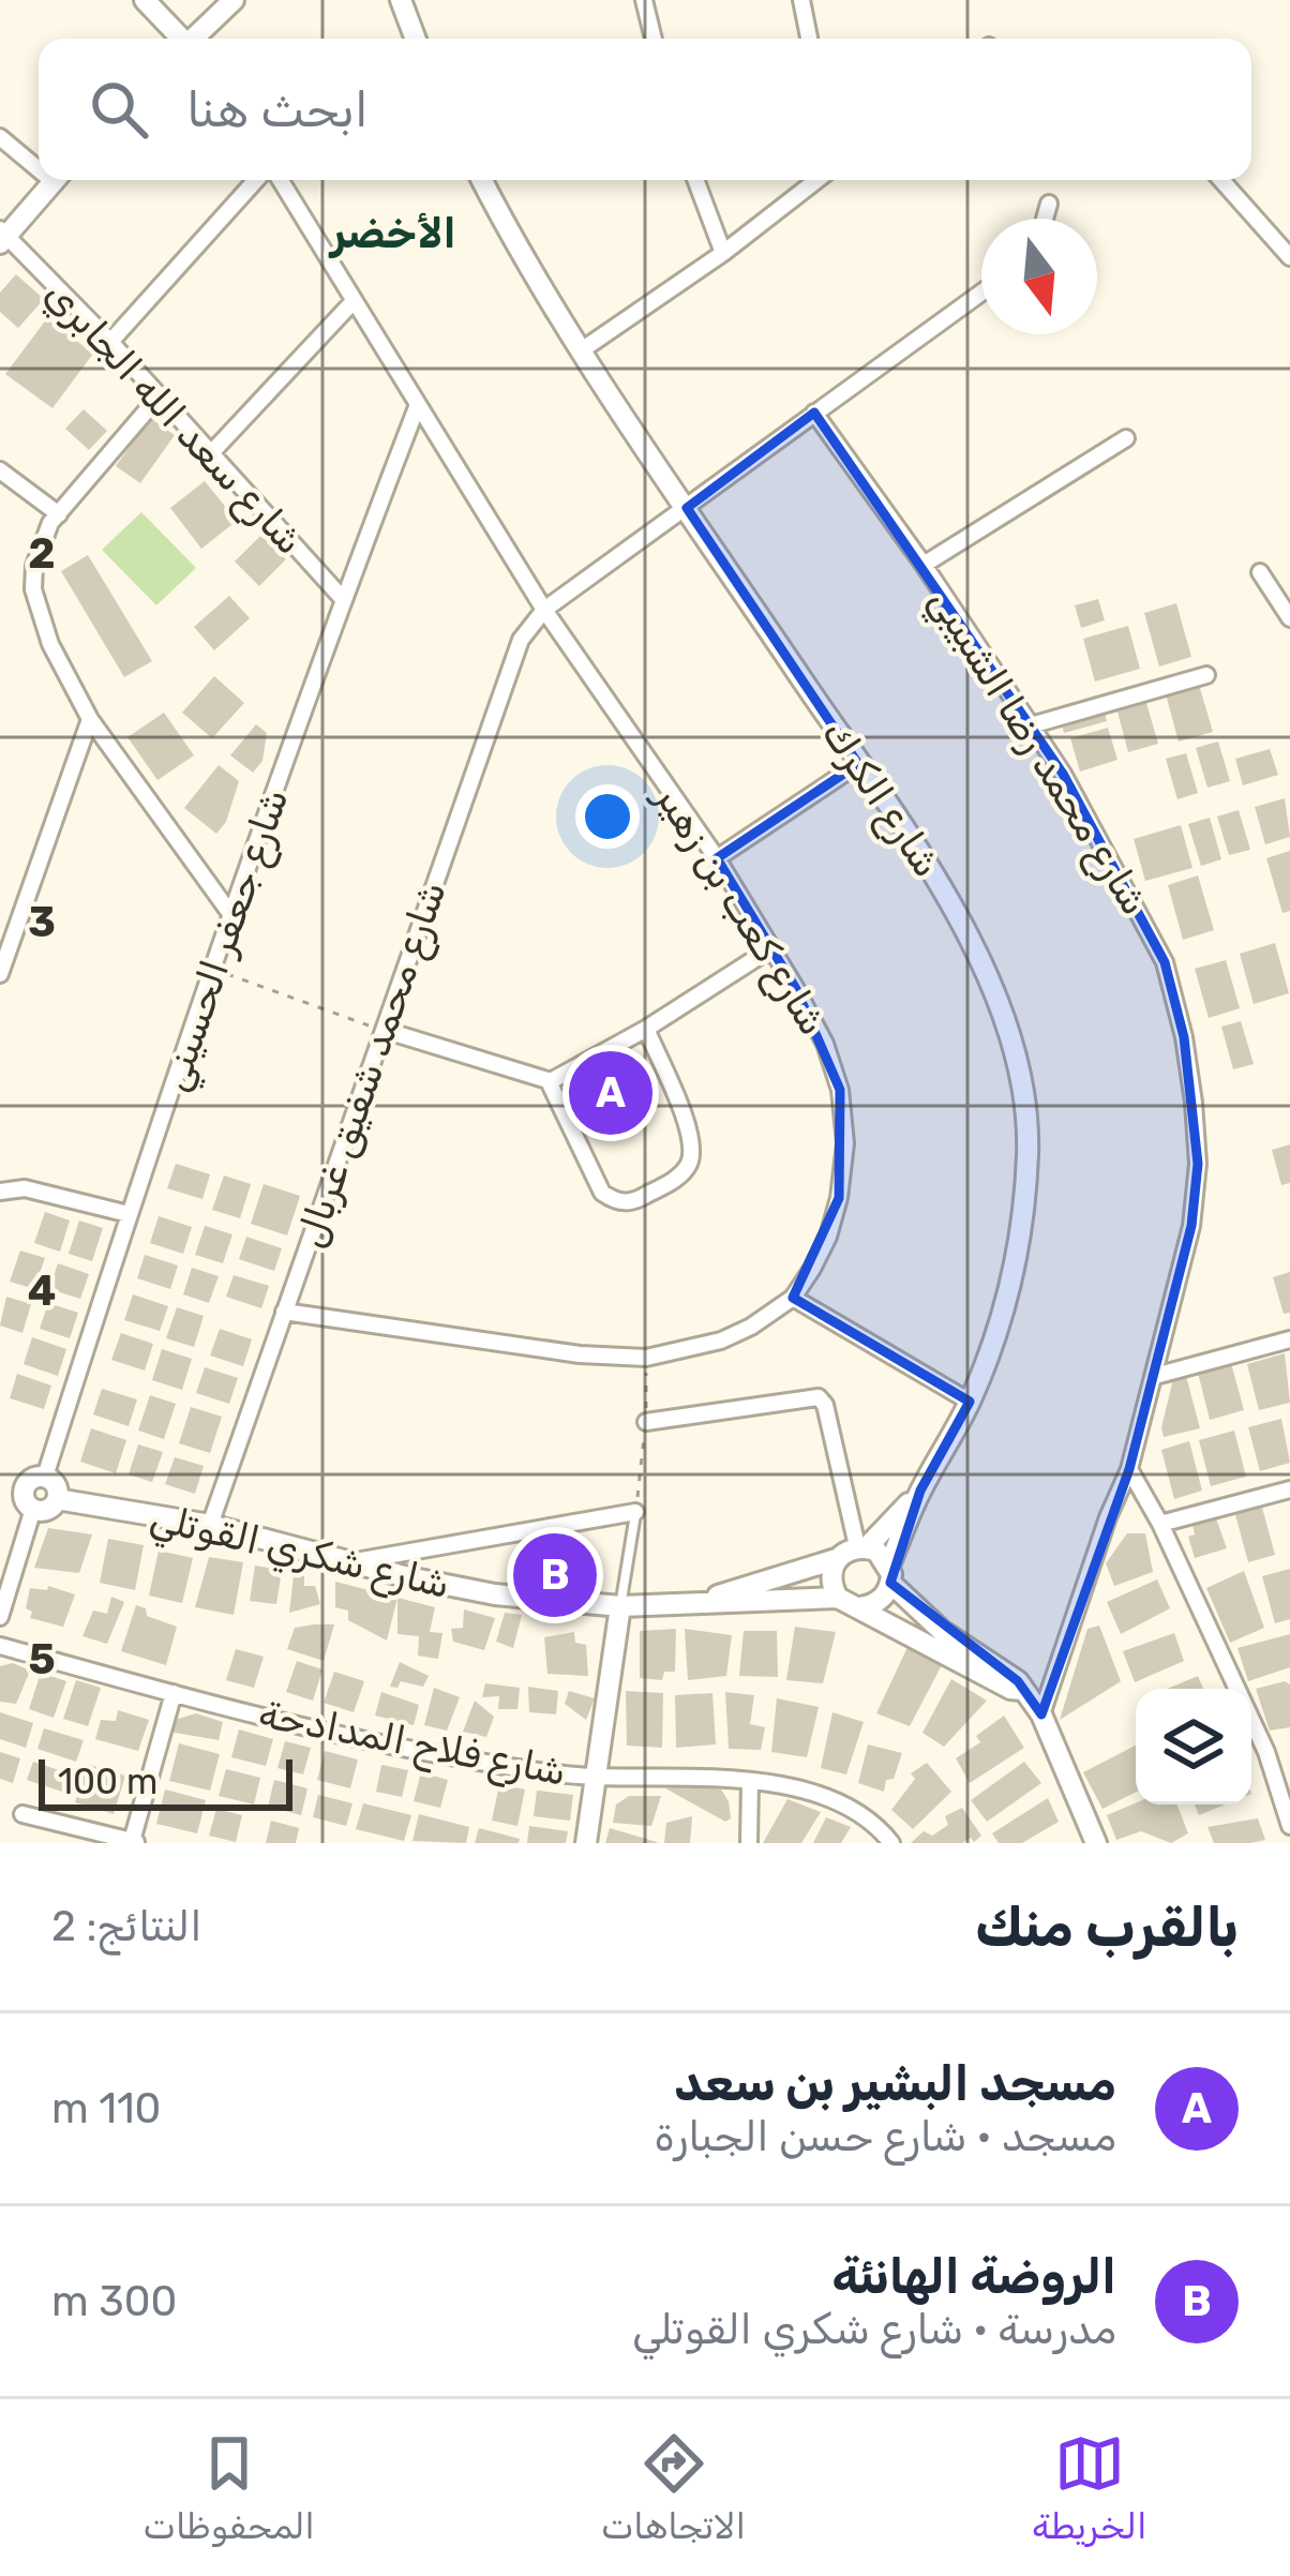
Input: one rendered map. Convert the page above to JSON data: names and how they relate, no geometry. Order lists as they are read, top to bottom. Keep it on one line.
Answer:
{"streets":{"street":["شارع سعد الله الجابري","شارع محمد رضا الشبيبي","شارع الكرك","شارع كعب بن زهير","شارع جعفر الحسيني","شارع محمد شفيق غربال","شارع شكري القوتلي","شارع فلاح المدادحة"]},"crossings":[["شارع سعد الله الجابري","شارع جعفر الحسيني"],["شارع الكرك","شارع شكري القوتلي"],["شارع كعب بن زهير","شارع جعفر الحسيني"],["شارع كعب بن زهير","شارع محمد شفيق غربال"],["شارع جعفر الحسيني","شارع شكري القوتلي"],["شارع محمد شفيق غربال","شارع شكري القوتلي"]],"districts":["الأخضر"],"scale_bar":"100 m","north":"bottom","page":{"search":"ابحث هنا","pins":["A","B"],"scale":"100 m","heading":["بالقرب منك","النتائج: 2"],"list":[{"mark":"A","name":"مسجد البشير بن سعد","note":"مسجد · شارع حسن الجبارة","value":"110 m"},{"mark":"B","name":"الروضة الهانئة","note":"مدرسة · شارع شكري القوتلي","value":"300 m"}],"nav":["الخريطة","الاتجاهات","المحفوظات"]},"grid":{"rows":["2","3","4","5"]}}
